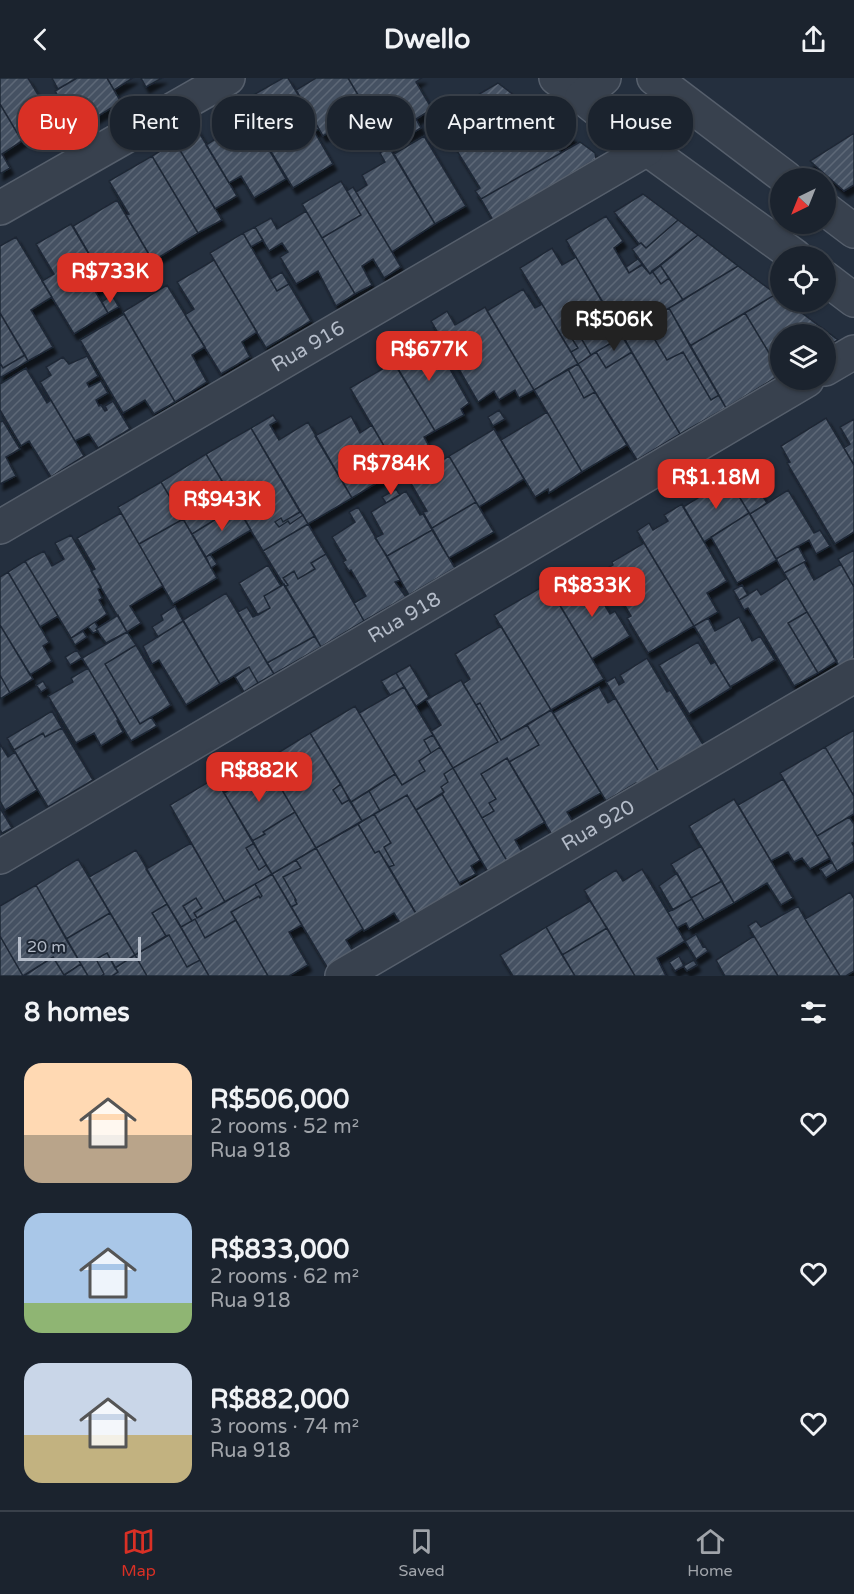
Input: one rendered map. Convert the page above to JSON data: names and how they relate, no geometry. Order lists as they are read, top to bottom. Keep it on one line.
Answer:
{"streets":{"street":["Rua 916","Rua 918","Rua 920"]},"scale_bar":"20 m","north":"bottom left","page":{"header":"Dwello","chip":["Buy","Rent","Filters","New","Apartment","House"],"price":["R$733K","R$506K","R$677K","R$784K","R$1.18M","R$943K","R$833K","R$882K"],"scale":"20 m","heading":"8 homes","list":[{"name":"R$506,000","note":"2 rooms · 52 m² · Rua 918"},{"name":"R$833,000","note":"2 rooms · 62 m² · Rua 918"},{"name":"R$882,000","note":"3 rooms · 74 m² · Rua 918"}],"tabs":["Map","Saved","Home"]}}
